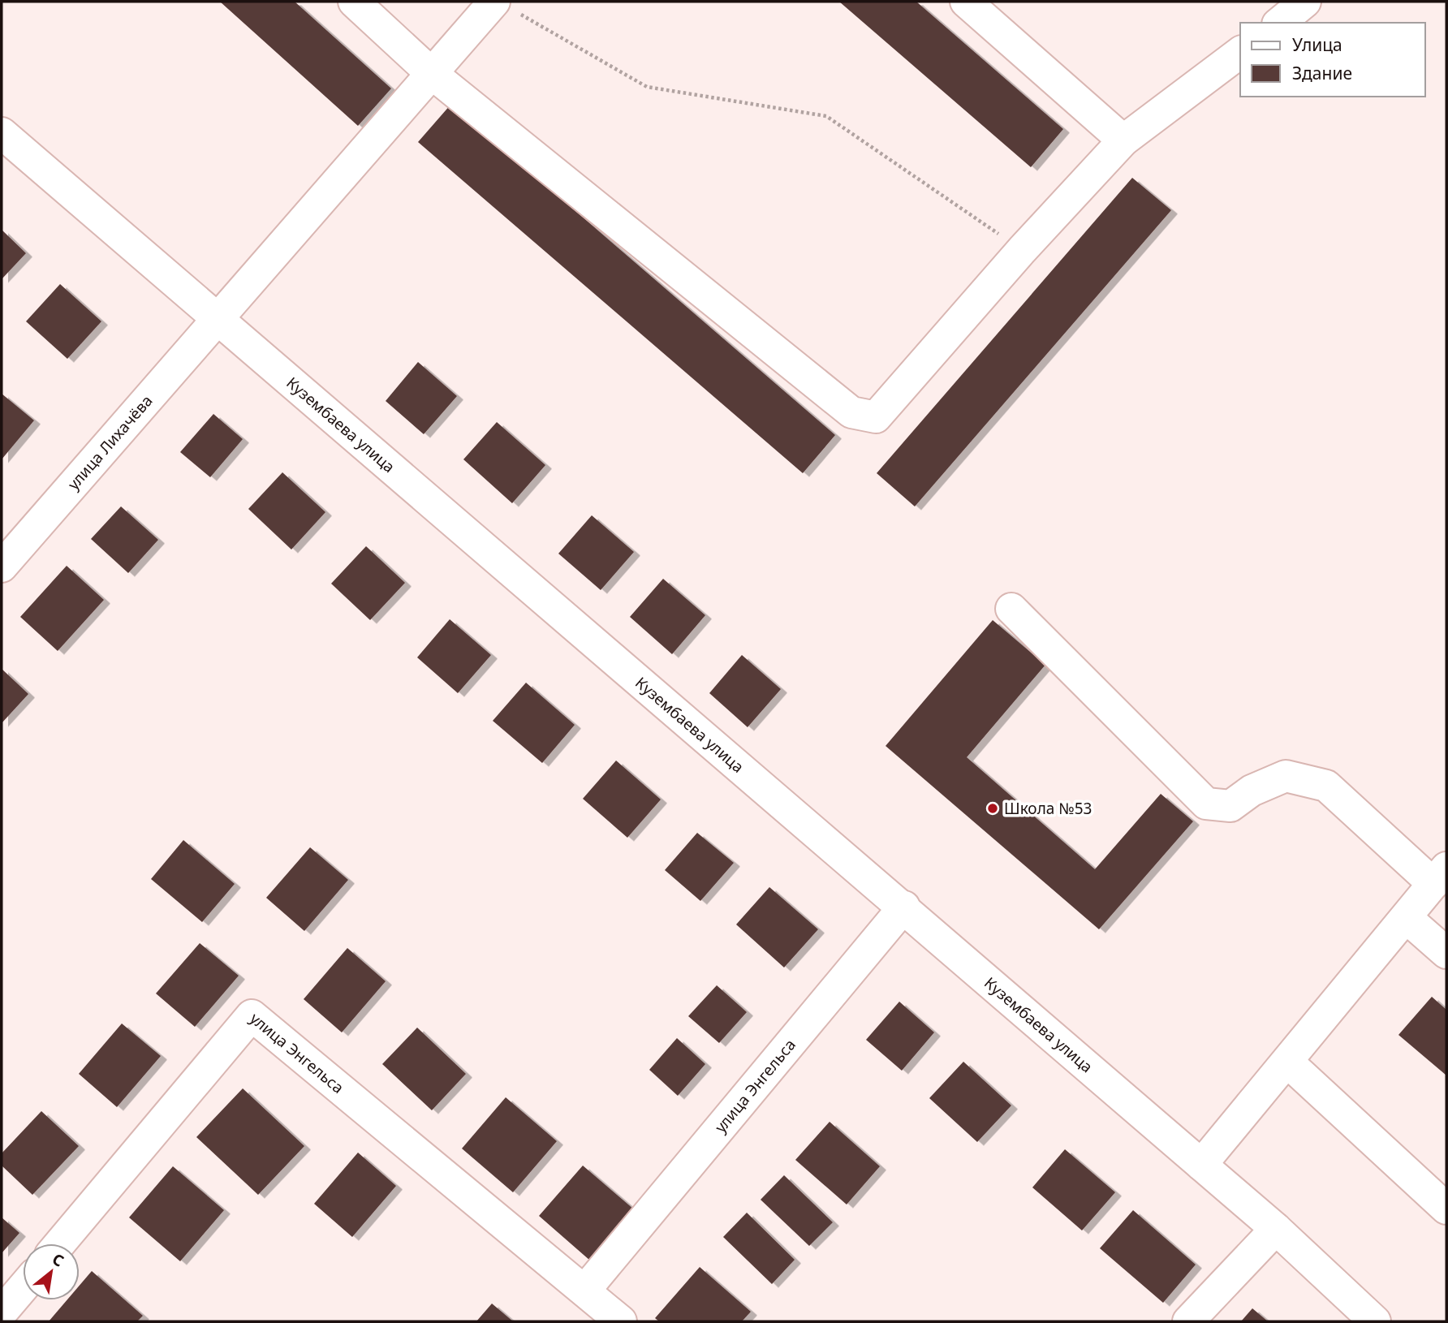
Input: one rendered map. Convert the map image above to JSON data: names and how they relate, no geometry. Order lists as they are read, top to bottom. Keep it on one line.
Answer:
{"streets":{"street":["Кузембаева улица","улица Лихачёва","улица Энгельса"]},"crossings":[["Кузембаева улица","улица Лихачёва"],["Кузембаева улица","улица Энгельса"]],"places":["Школа №53"],"legend":["Улица","Здание"],"north":"top right"}
